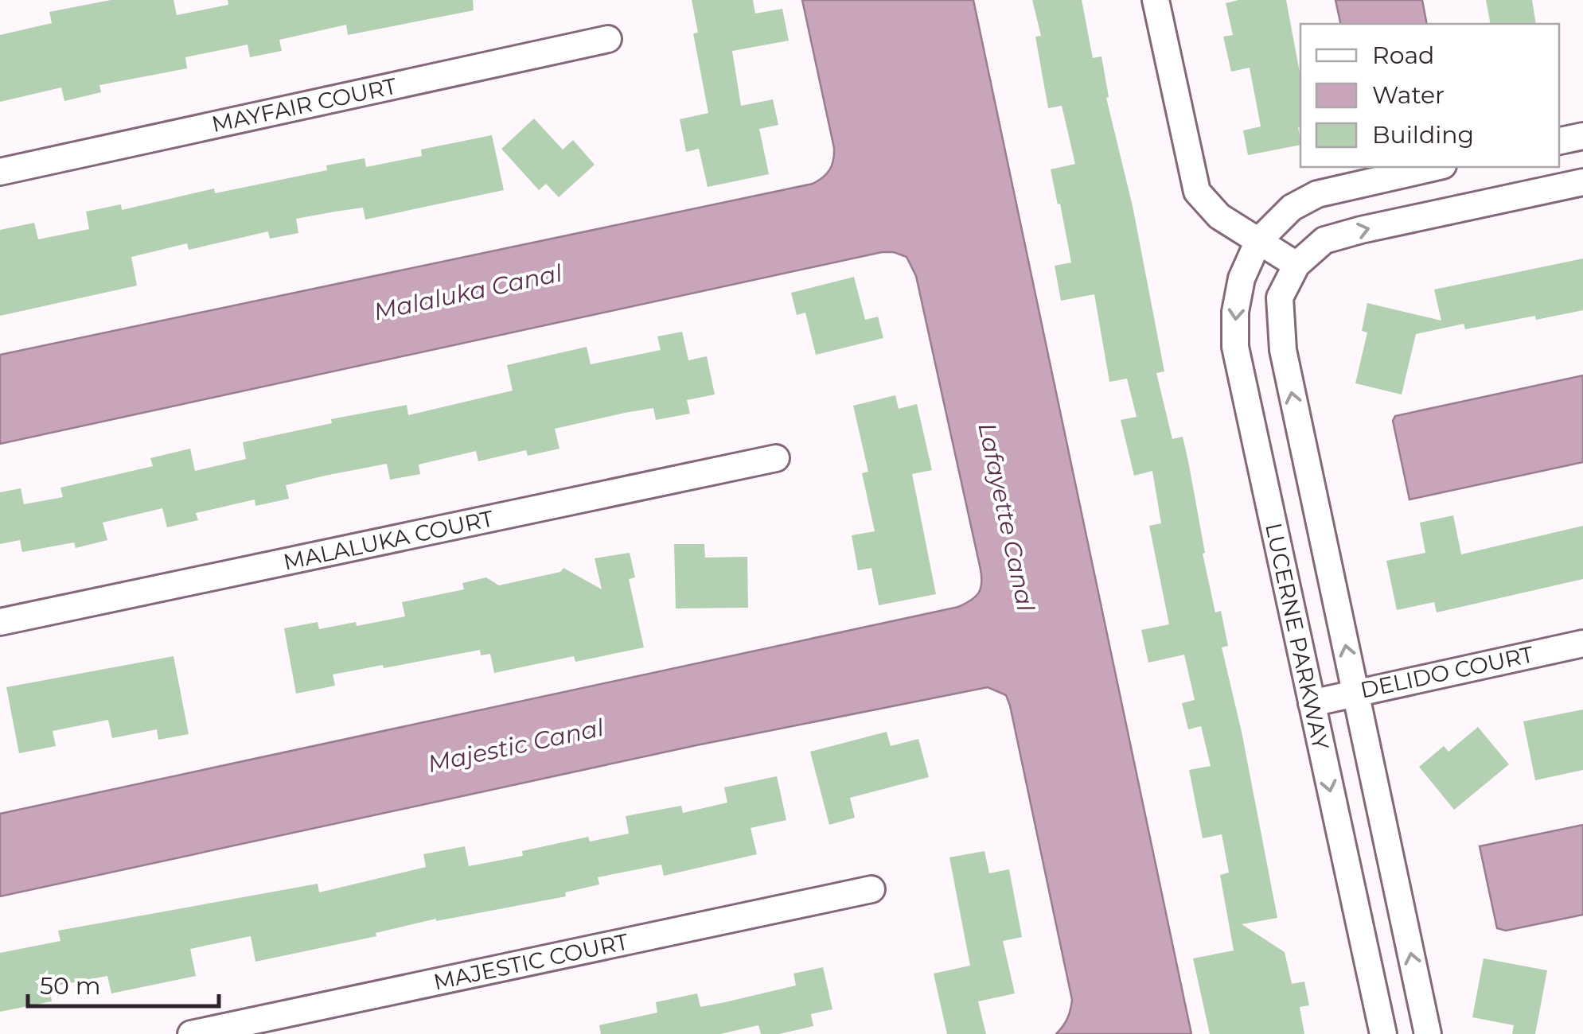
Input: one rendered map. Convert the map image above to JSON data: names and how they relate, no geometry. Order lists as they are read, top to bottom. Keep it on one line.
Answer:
{"streets":{"street":["MAYFAIR COURT","MALALUKA COURT","LUCERNE PARKWAY","DELIDO COURT","MAJESTIC COURT"]},"crossings":[["LUCERNE PARKWAY","DELIDO COURT"]],"water":["Malaluka Canal","Lafayette Canal","Majestic Canal"],"legend":["Road","Water","Building"],"scale_bar":"50 m"}
